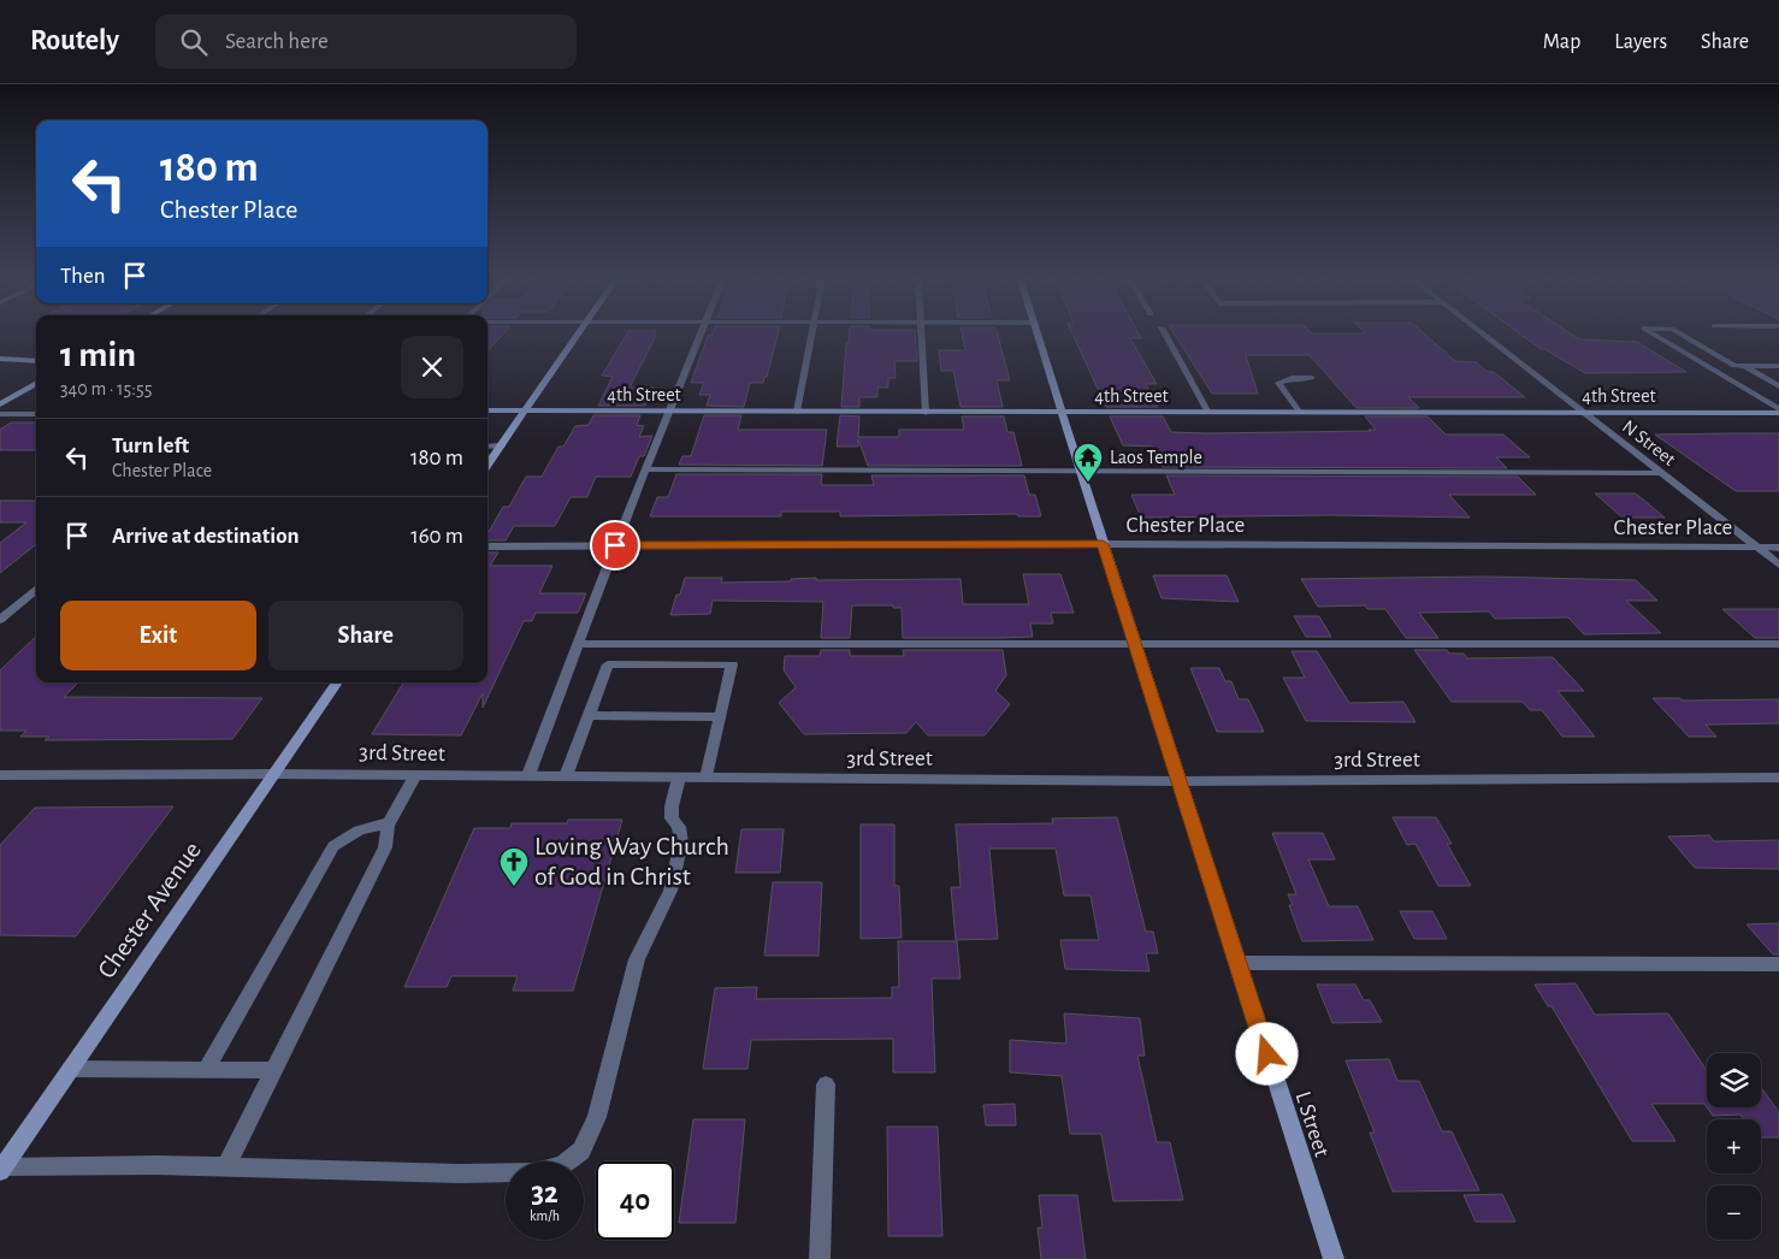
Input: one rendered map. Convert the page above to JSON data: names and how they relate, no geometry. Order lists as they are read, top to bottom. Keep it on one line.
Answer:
{"streets":{"street":["4th Street","N Street","Chester Place","3rd Street","Chester Avenue","L Street"]},"crossings":[["4th Street","N Street"],["4th Street","L Street"],["N Street","Chester Place"],["Chester Place","L Street"],["3rd Street","Chester Avenue"],["3rd Street","L Street"]],"places":{"temple":["Laos Temple"],"church":["Loving Way Church of God in Christ"]},"page":{"header":"Routely","search":"Search here","nav":["Map","Layers","Share"],"turn":["180 m","Chester Place"],"then":"Then","heading":["1 min","340 m · 15:55"],"list":[{"name":"Turn left","note":"Chester Place","value":"180 m"},{"name":"Arrive at destination","value":"160 m"}],"buttons":["Exit","Share"],"map_buttons":["+","−"],"speed":"32 km/h","limit":"40"}}
